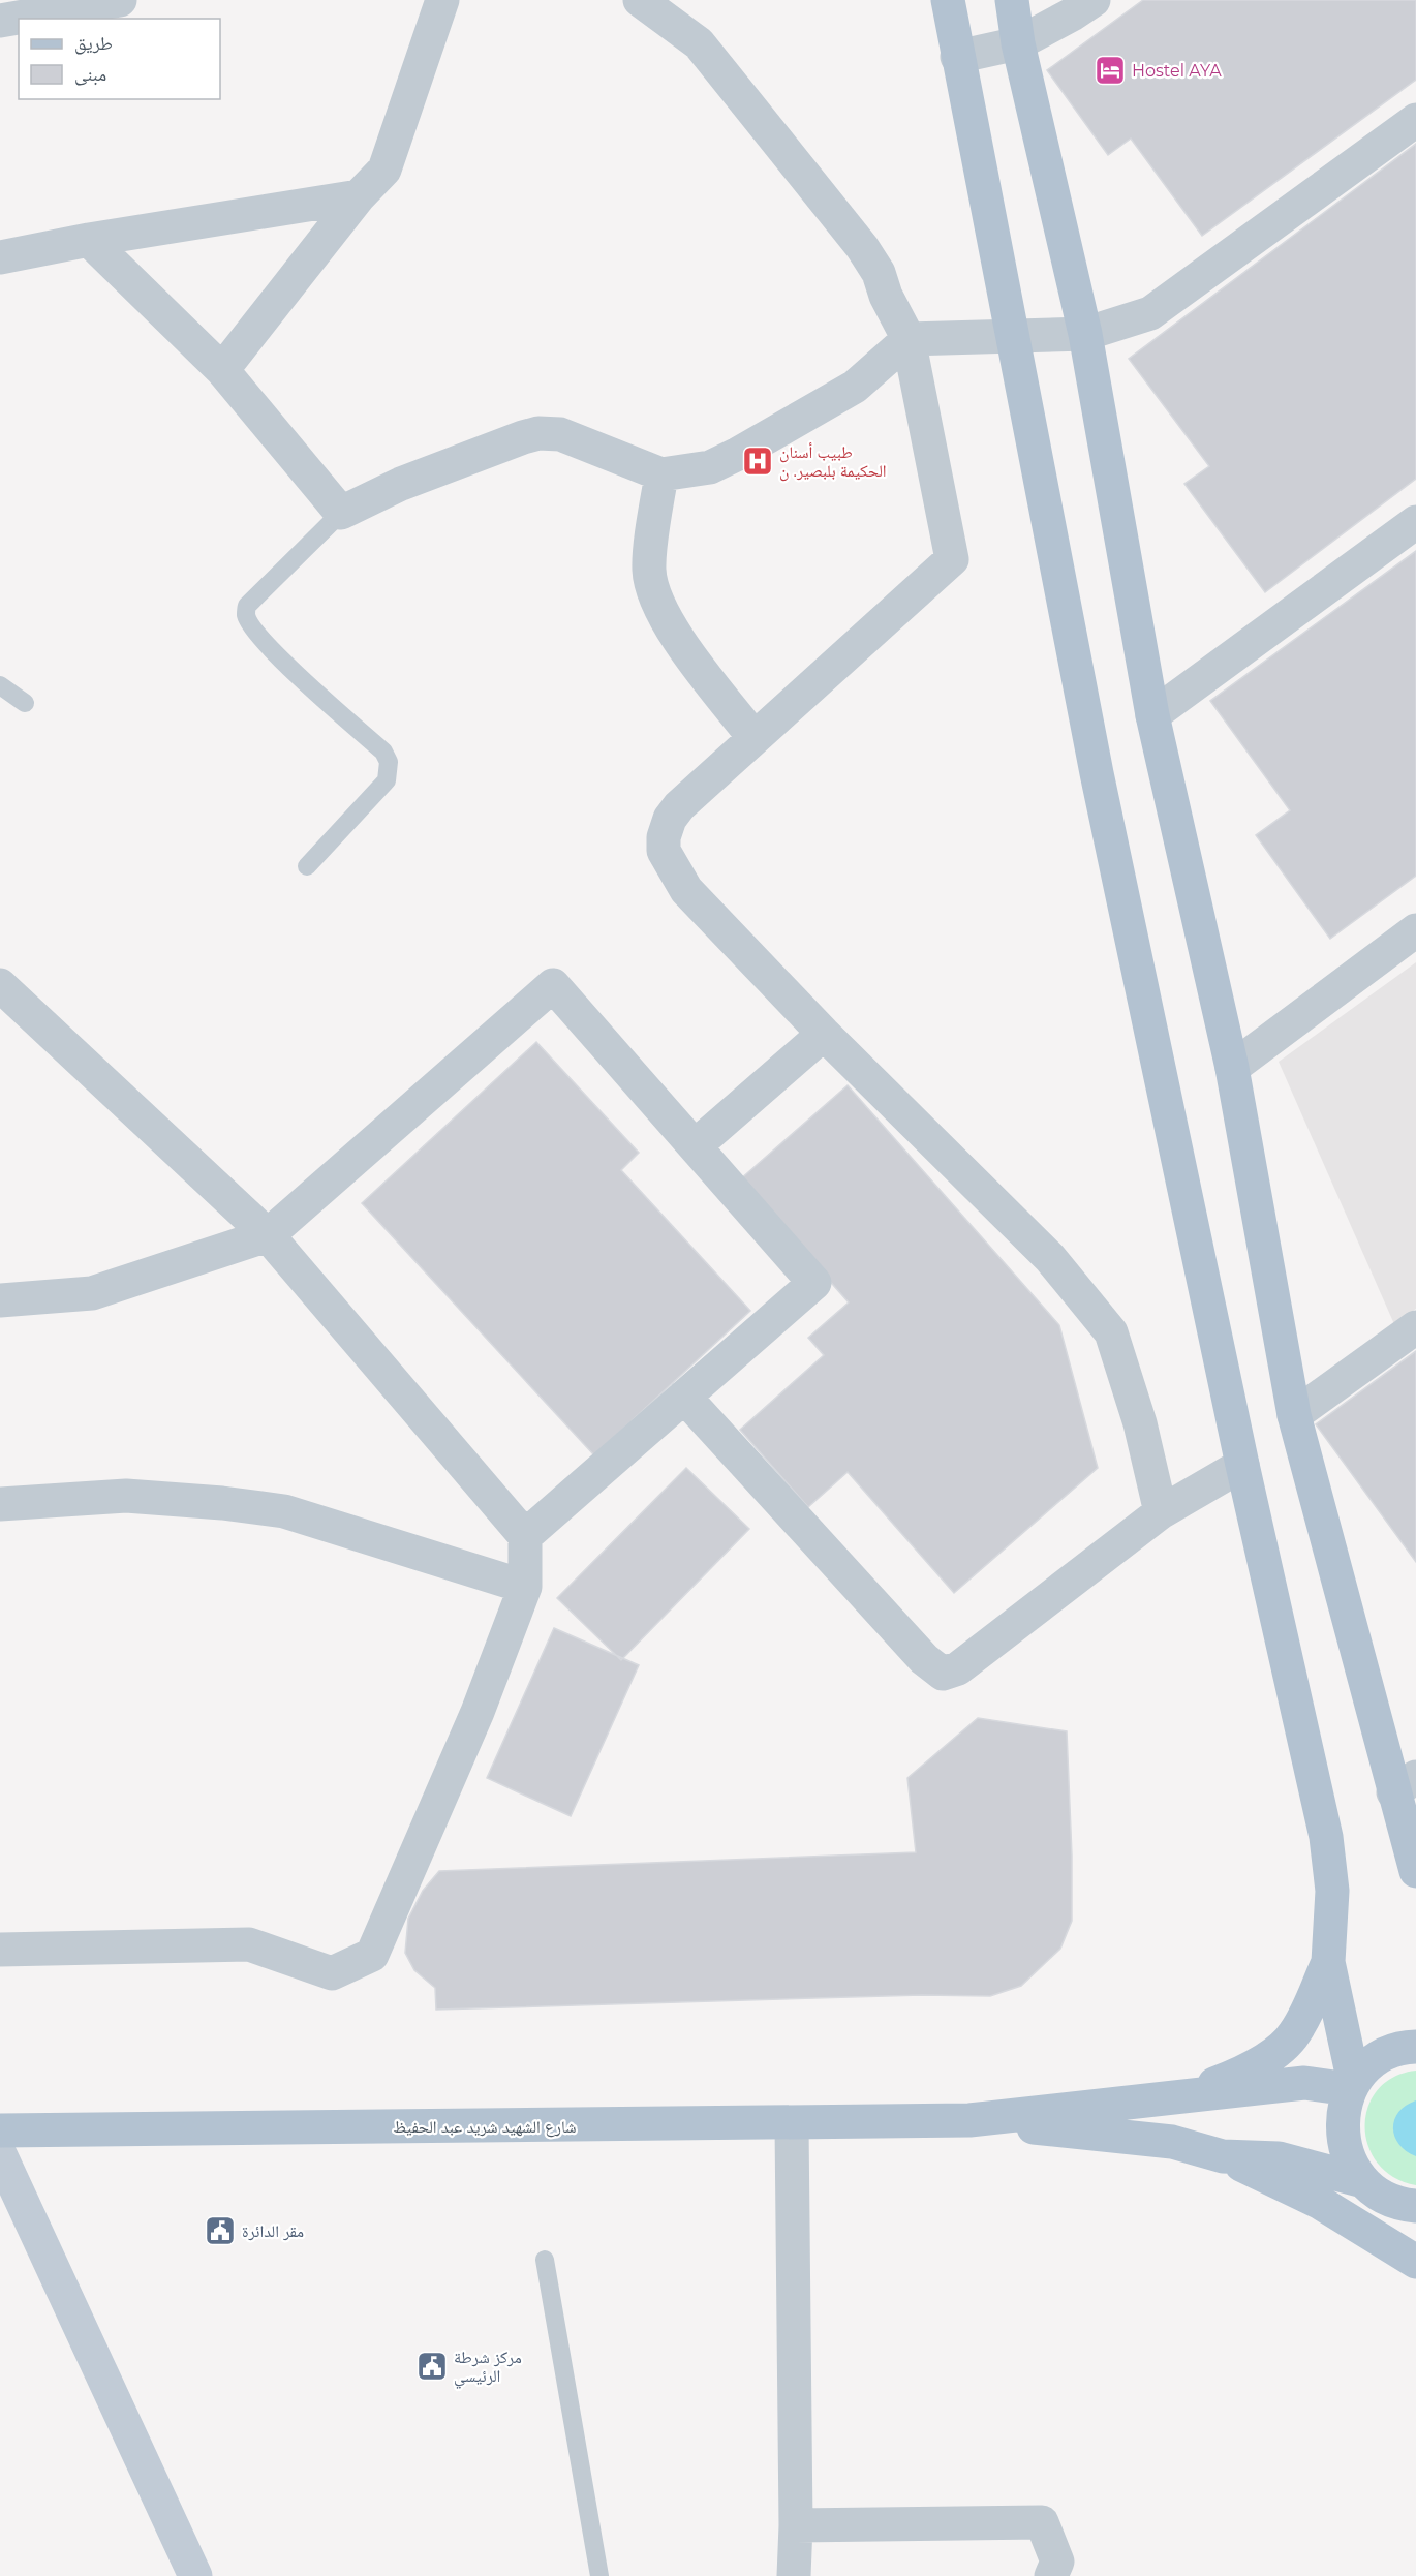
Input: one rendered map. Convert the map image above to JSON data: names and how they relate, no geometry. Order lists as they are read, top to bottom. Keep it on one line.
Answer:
{"streets":{"main road":["شارع الشهيد شريد عبد الحفيظ"]},"places":{"hotel":["Hostel AYA"],"hospital":["طبيب أسنان الحكيمة بلبصير. ن"],"public building":["مقر الدائرة","مركز شرطة الرئيسي"]},"legend":["طريق","مبنى"]}
